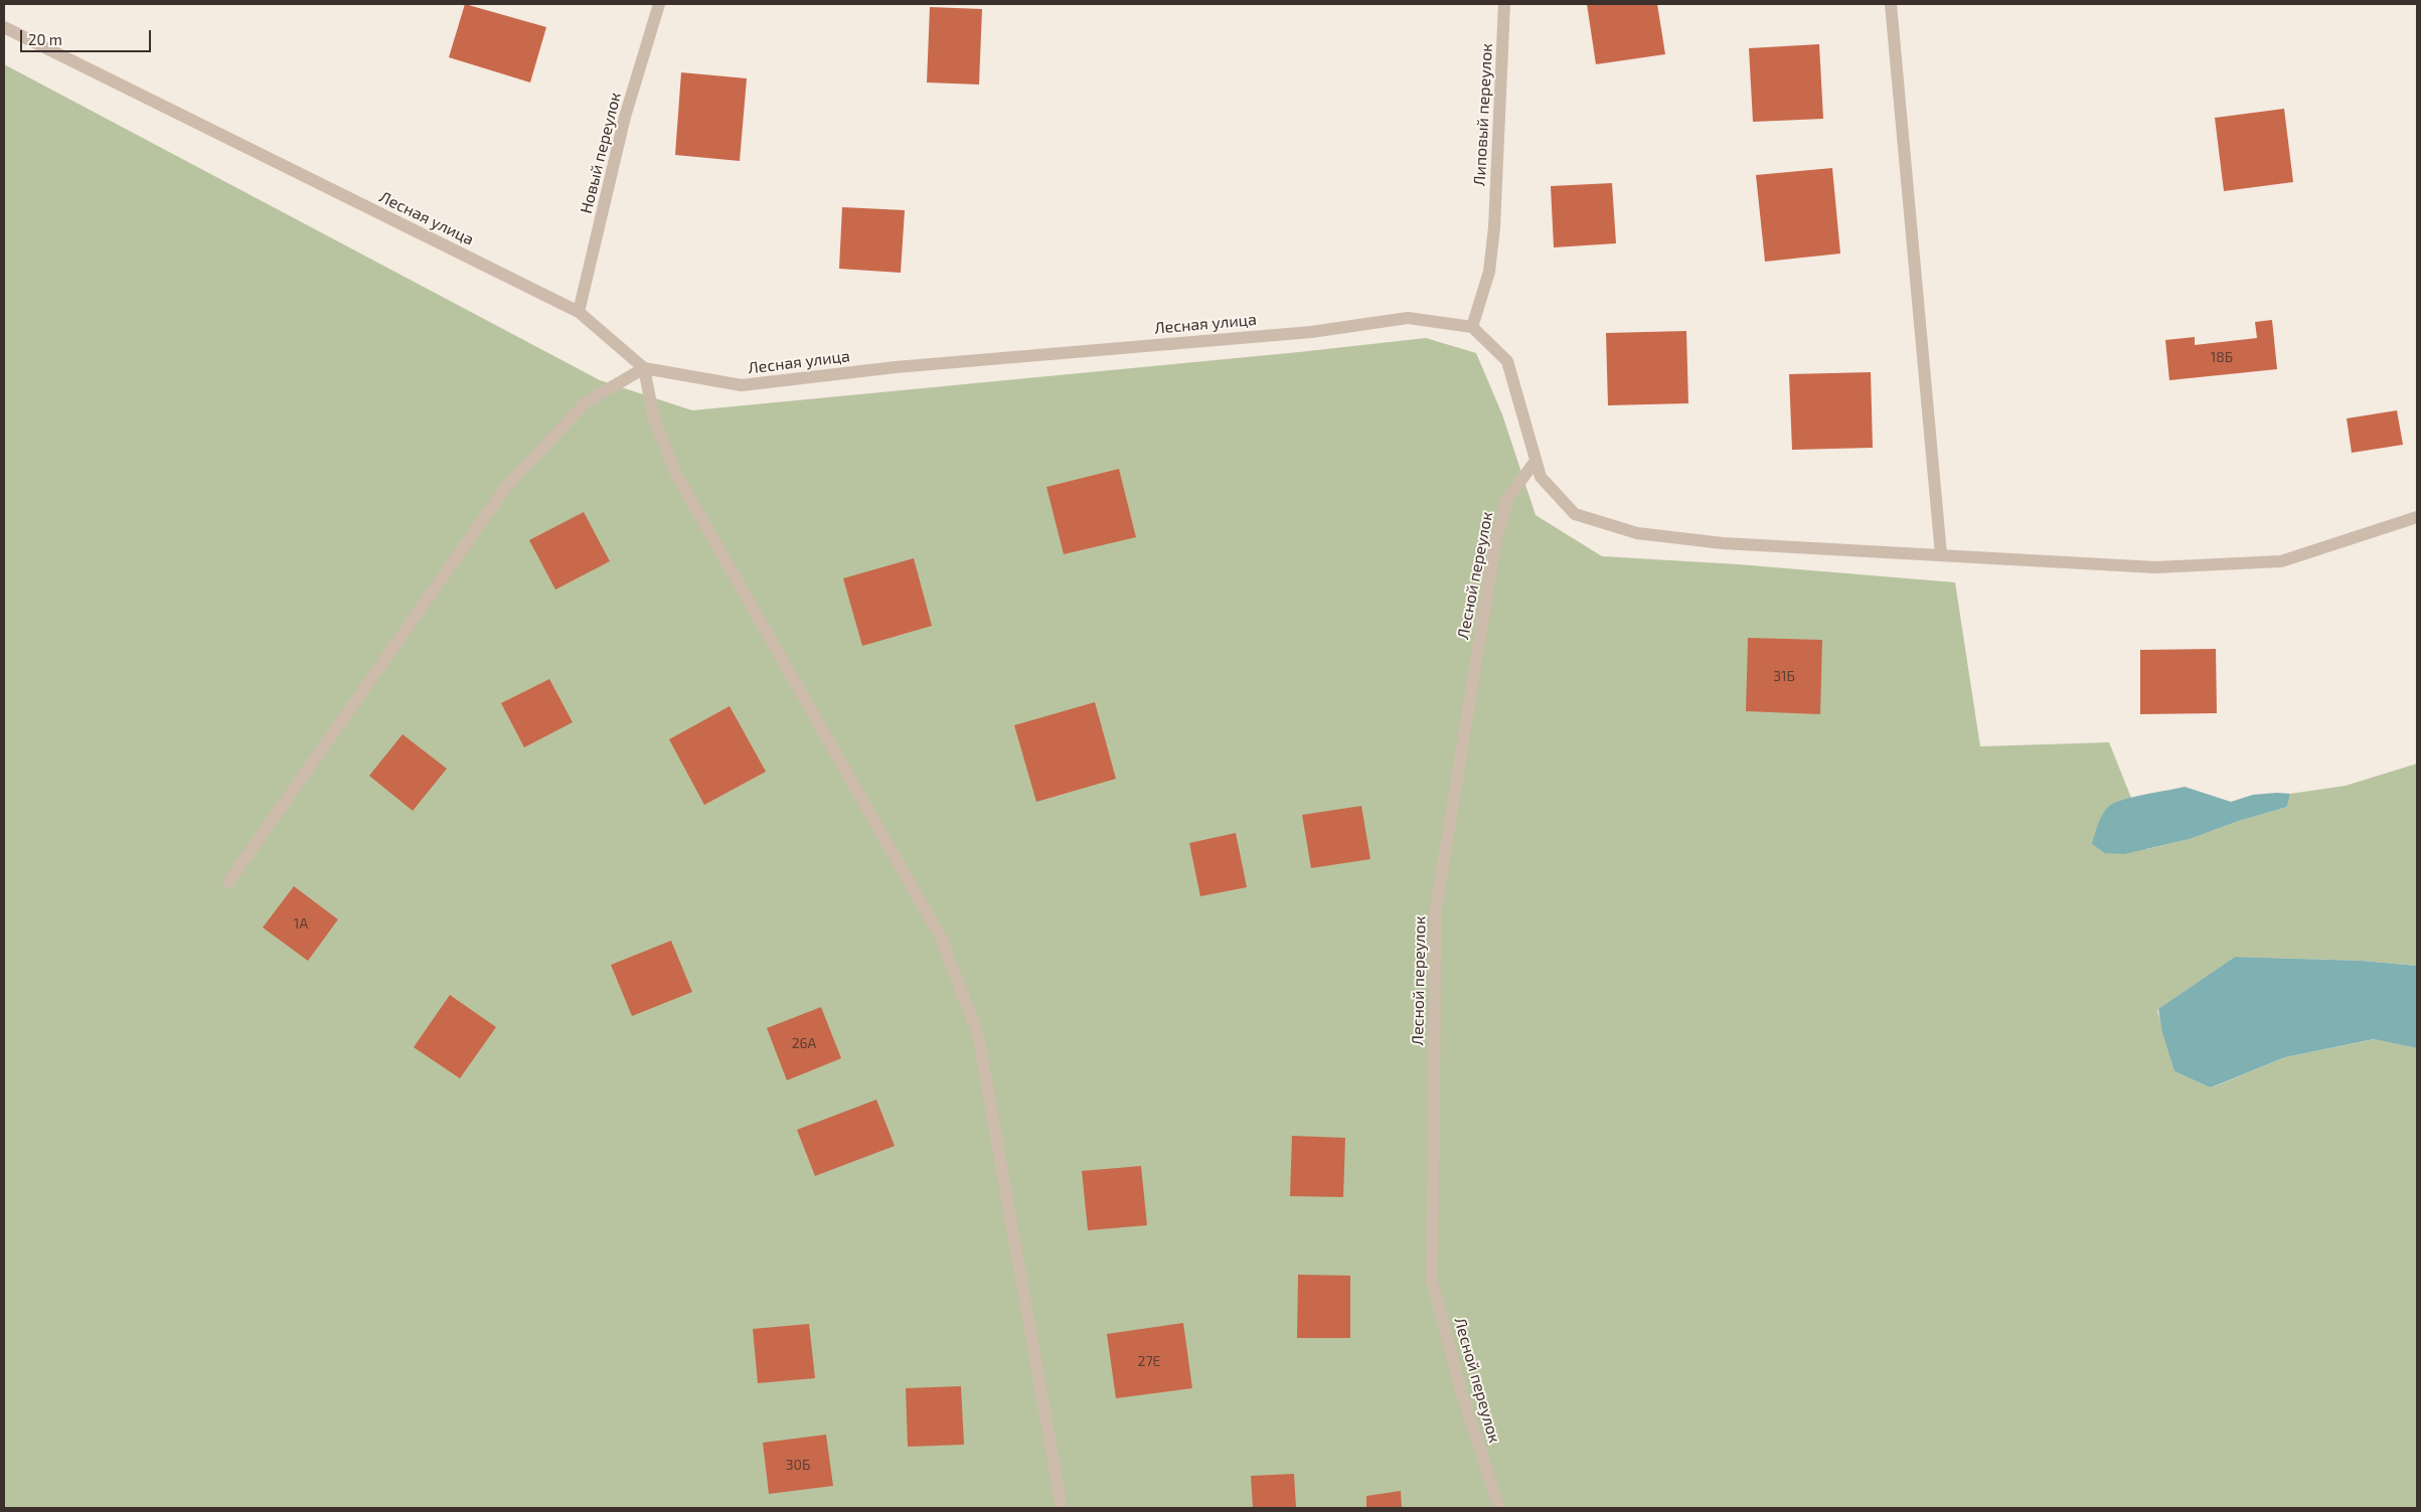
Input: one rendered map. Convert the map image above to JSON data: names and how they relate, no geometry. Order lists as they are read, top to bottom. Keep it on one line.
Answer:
{"streets":{"street":["Липовый переулок","Новый переулок","Лесная улица","Лесной переулок"]},"crossings":[["Липовый переулок","Лесная улица"],["Новый переулок","Лесная улица"]],"house_numbers":["18Б","31Б","1А","26А","27Е","30Б"],"scale_bar":"20 m"}
